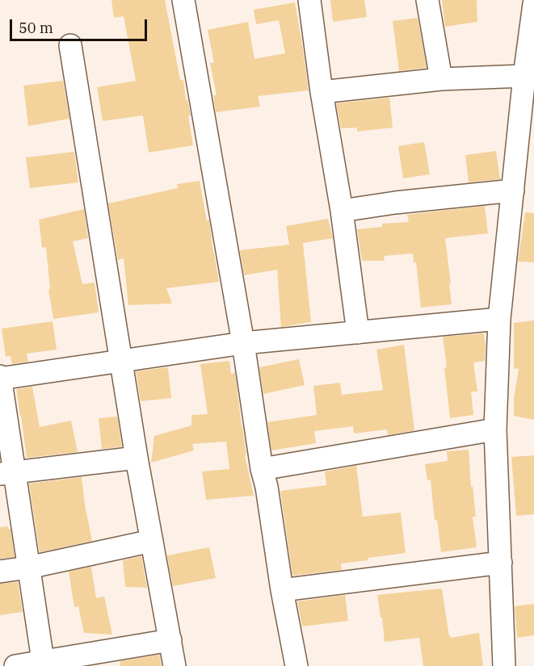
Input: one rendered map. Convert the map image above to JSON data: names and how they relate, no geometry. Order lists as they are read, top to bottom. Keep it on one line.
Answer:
{"scale_bar":"50 m"}
